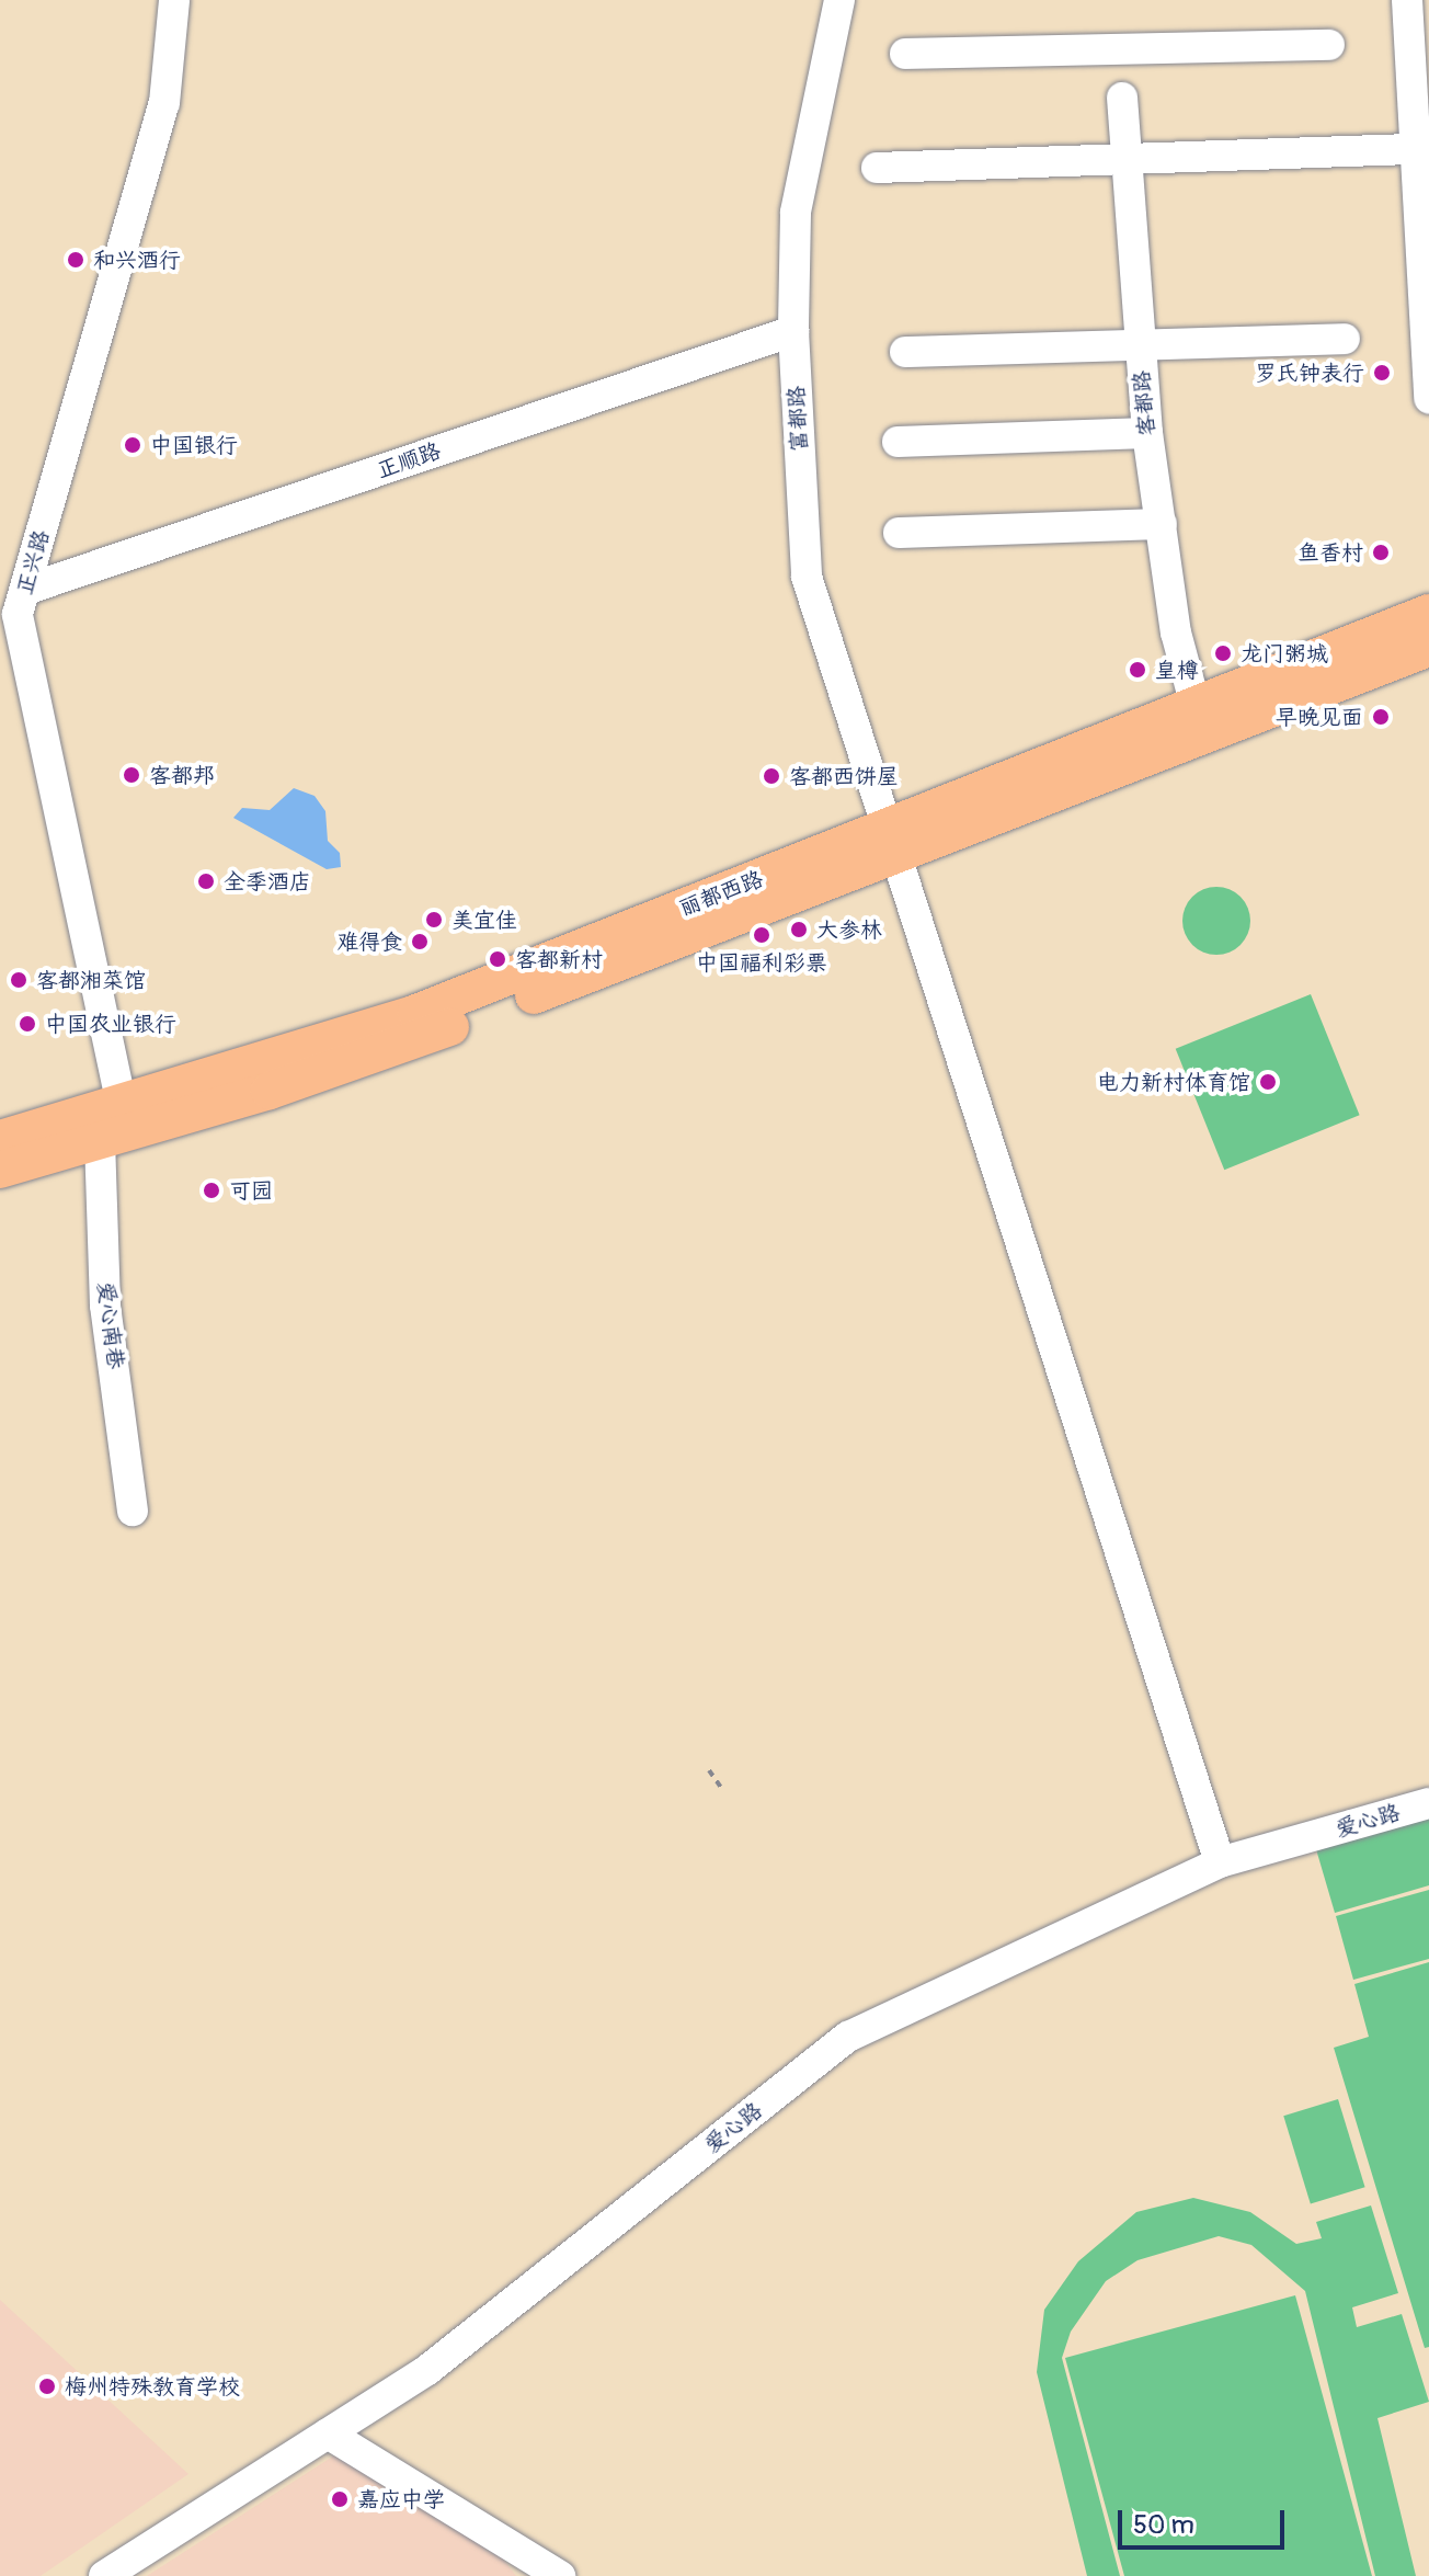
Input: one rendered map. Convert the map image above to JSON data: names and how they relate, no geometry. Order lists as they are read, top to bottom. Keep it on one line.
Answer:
{"streets":{"main road":["丽都西路"],"street":["客都路","富都路","正顺路","正兴路","爱心南巷","爱心路"]},"crossings":[["客都路","丽都西路"],["富都路","正顺路"],["富都路","丽都西路"],["富都路","爱心路"],["正顺路","正兴路"],["正兴路","丽都西路"],["正兴路","爱心南巷"],["丽都西路","爱心南巷"]],"places":["和兴酒行","罗氏钟表行","中国银行","鱼香村","龙门粥城","皇樽","早晚见面","客都邦","客都西饼屋","全季酒店","美宜佳","大参林","中国福利彩票","难得食","客都新村","客都湘菜馆","中国农业银行","电力新村体育馆","可园","梅州特殊教育学校","嘉应中学"],"scale_bar":"50 m"}
